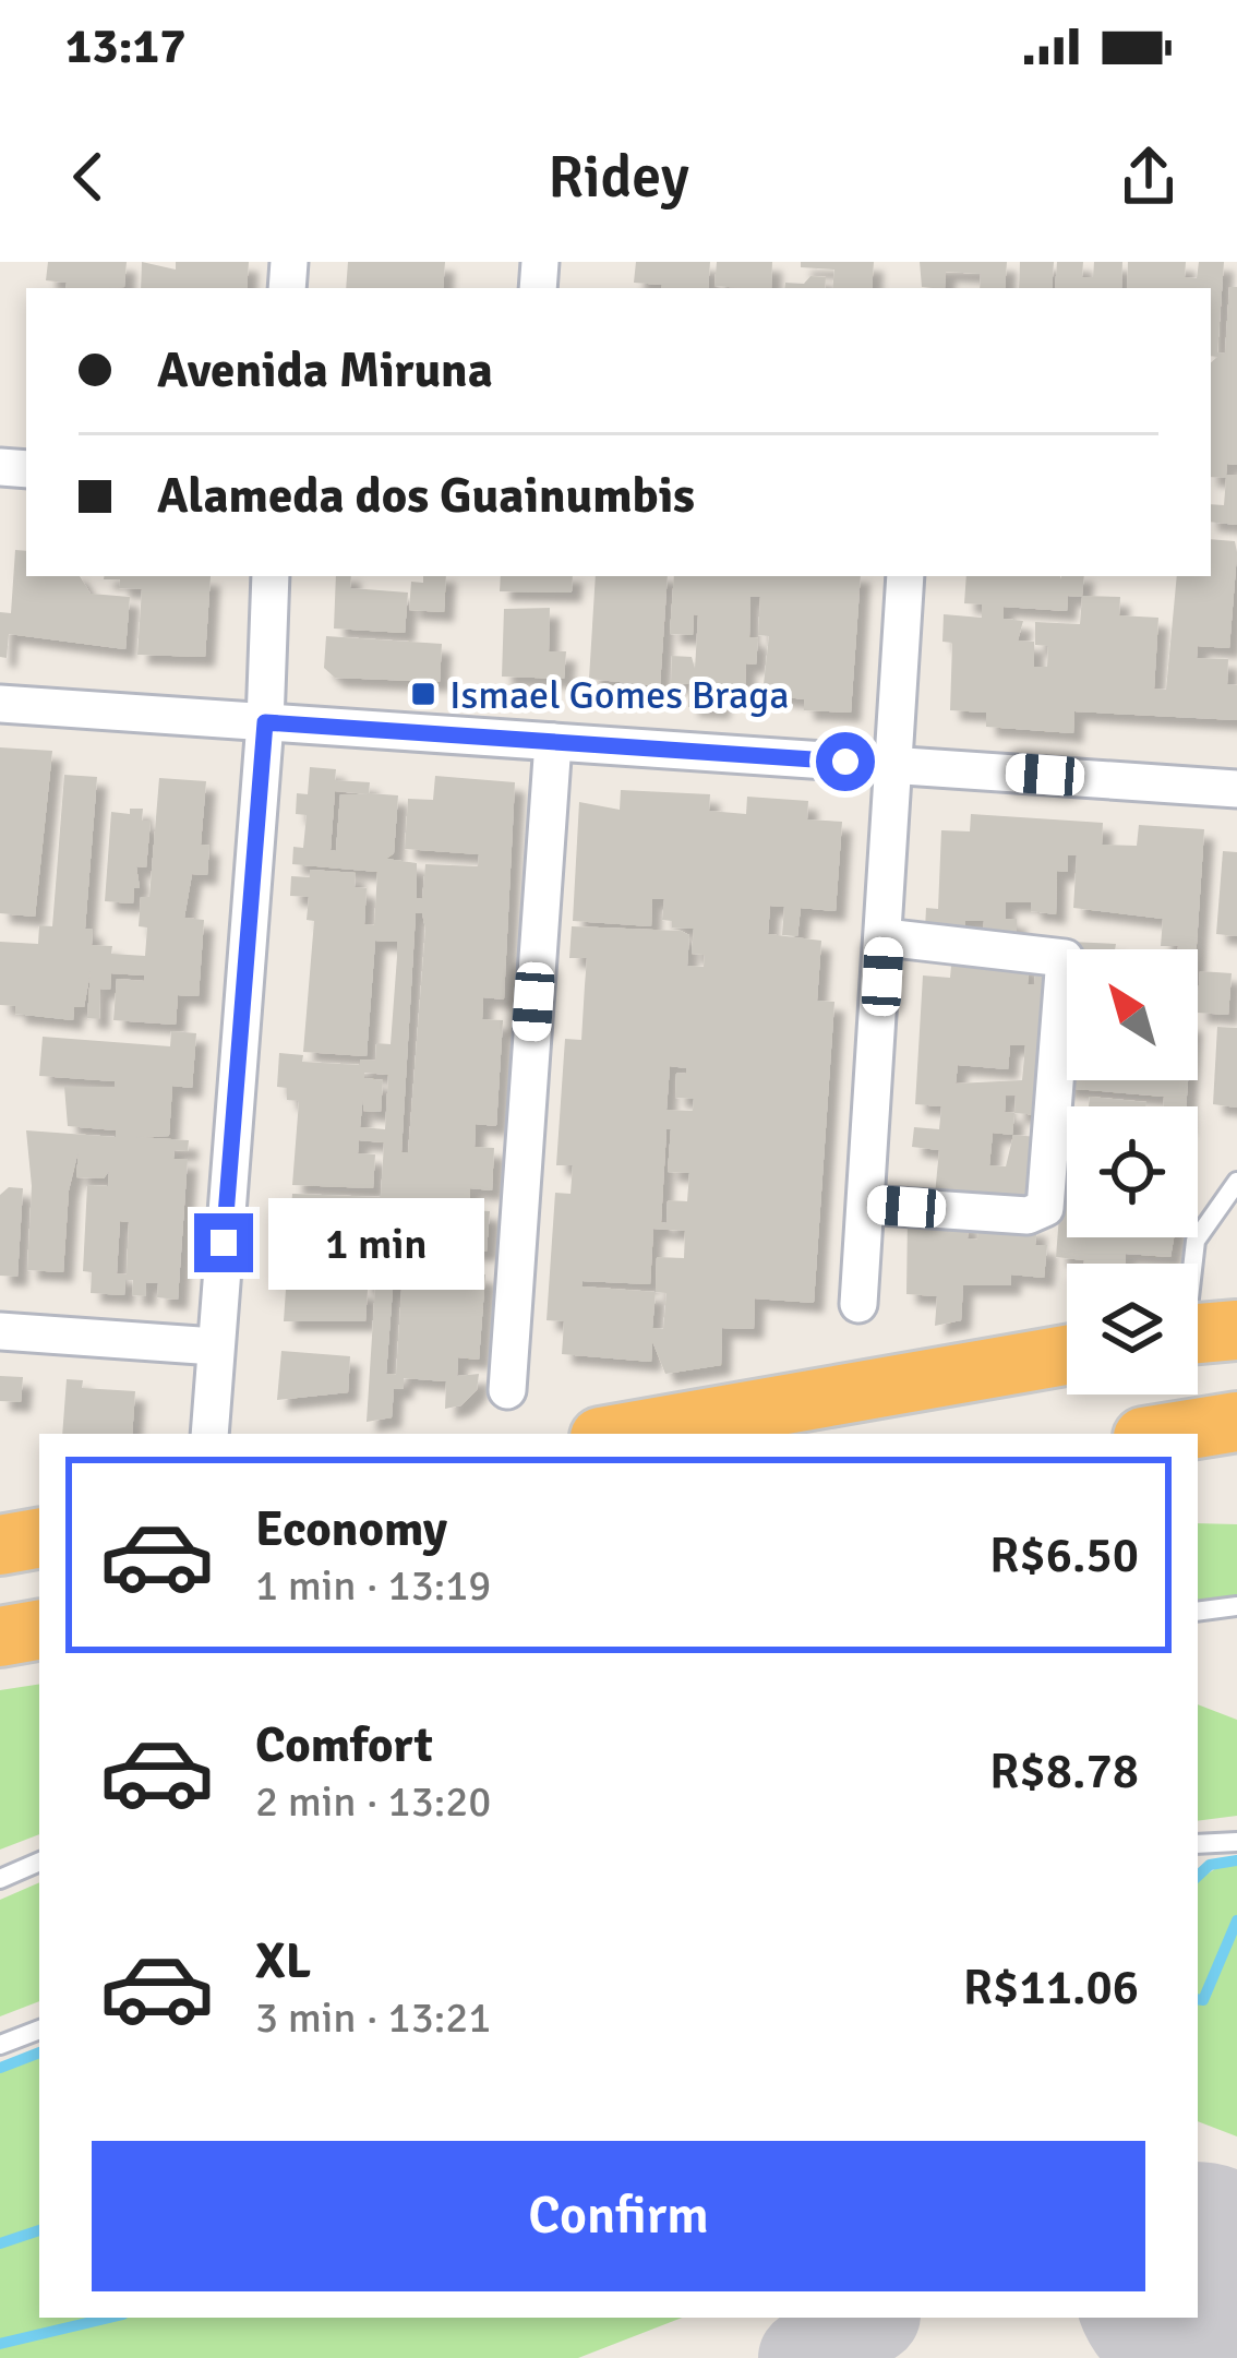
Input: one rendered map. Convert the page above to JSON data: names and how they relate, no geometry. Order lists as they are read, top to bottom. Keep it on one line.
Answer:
{"places":{"transit":["Ismael Gomes Braga"]},"north":"top left","page":{"status":"13:17","header":"Ridey","banner":["Avenida Miruna","Alameda dos Guainumbis"],"bubble":"1 min","list":[{"name":"Economy","note":"1 min · 13:19","value":"R$6.50"},{"name":"Comfort","note":"2 min · 13:20","value":"R$8.78"},{"name":"XL","note":"3 min · 13:21","value":"R$11.06"}],"buttons":"Confirm"}}
